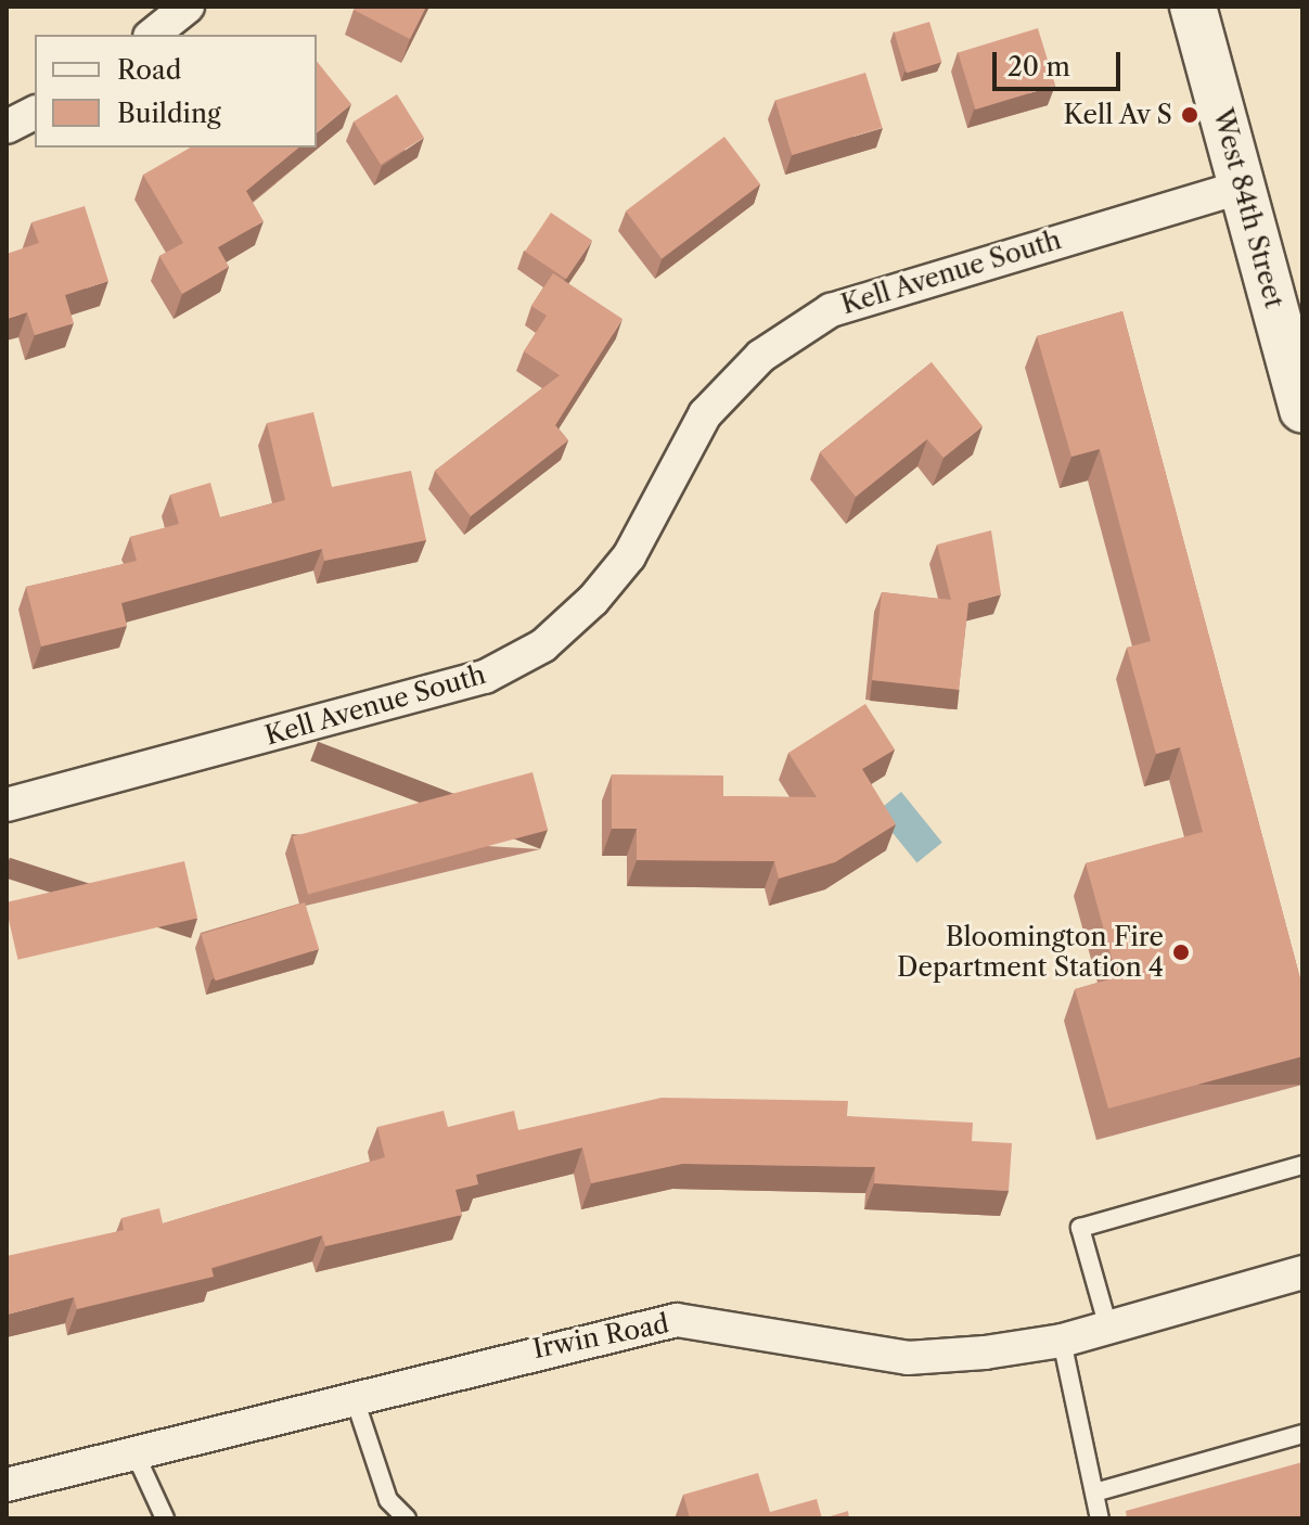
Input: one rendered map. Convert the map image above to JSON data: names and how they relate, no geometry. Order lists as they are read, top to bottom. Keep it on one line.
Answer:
{"streets":{"street":["West 84th Street","Kell Avenue South","Irwin Road"]},"crossings":[["West 84th Street","Kell Avenue South"]],"places":["Kell Av S","Bloomington Fire Department Station 4"],"legend":["Road","Building"],"scale_bar":"20 m"}
